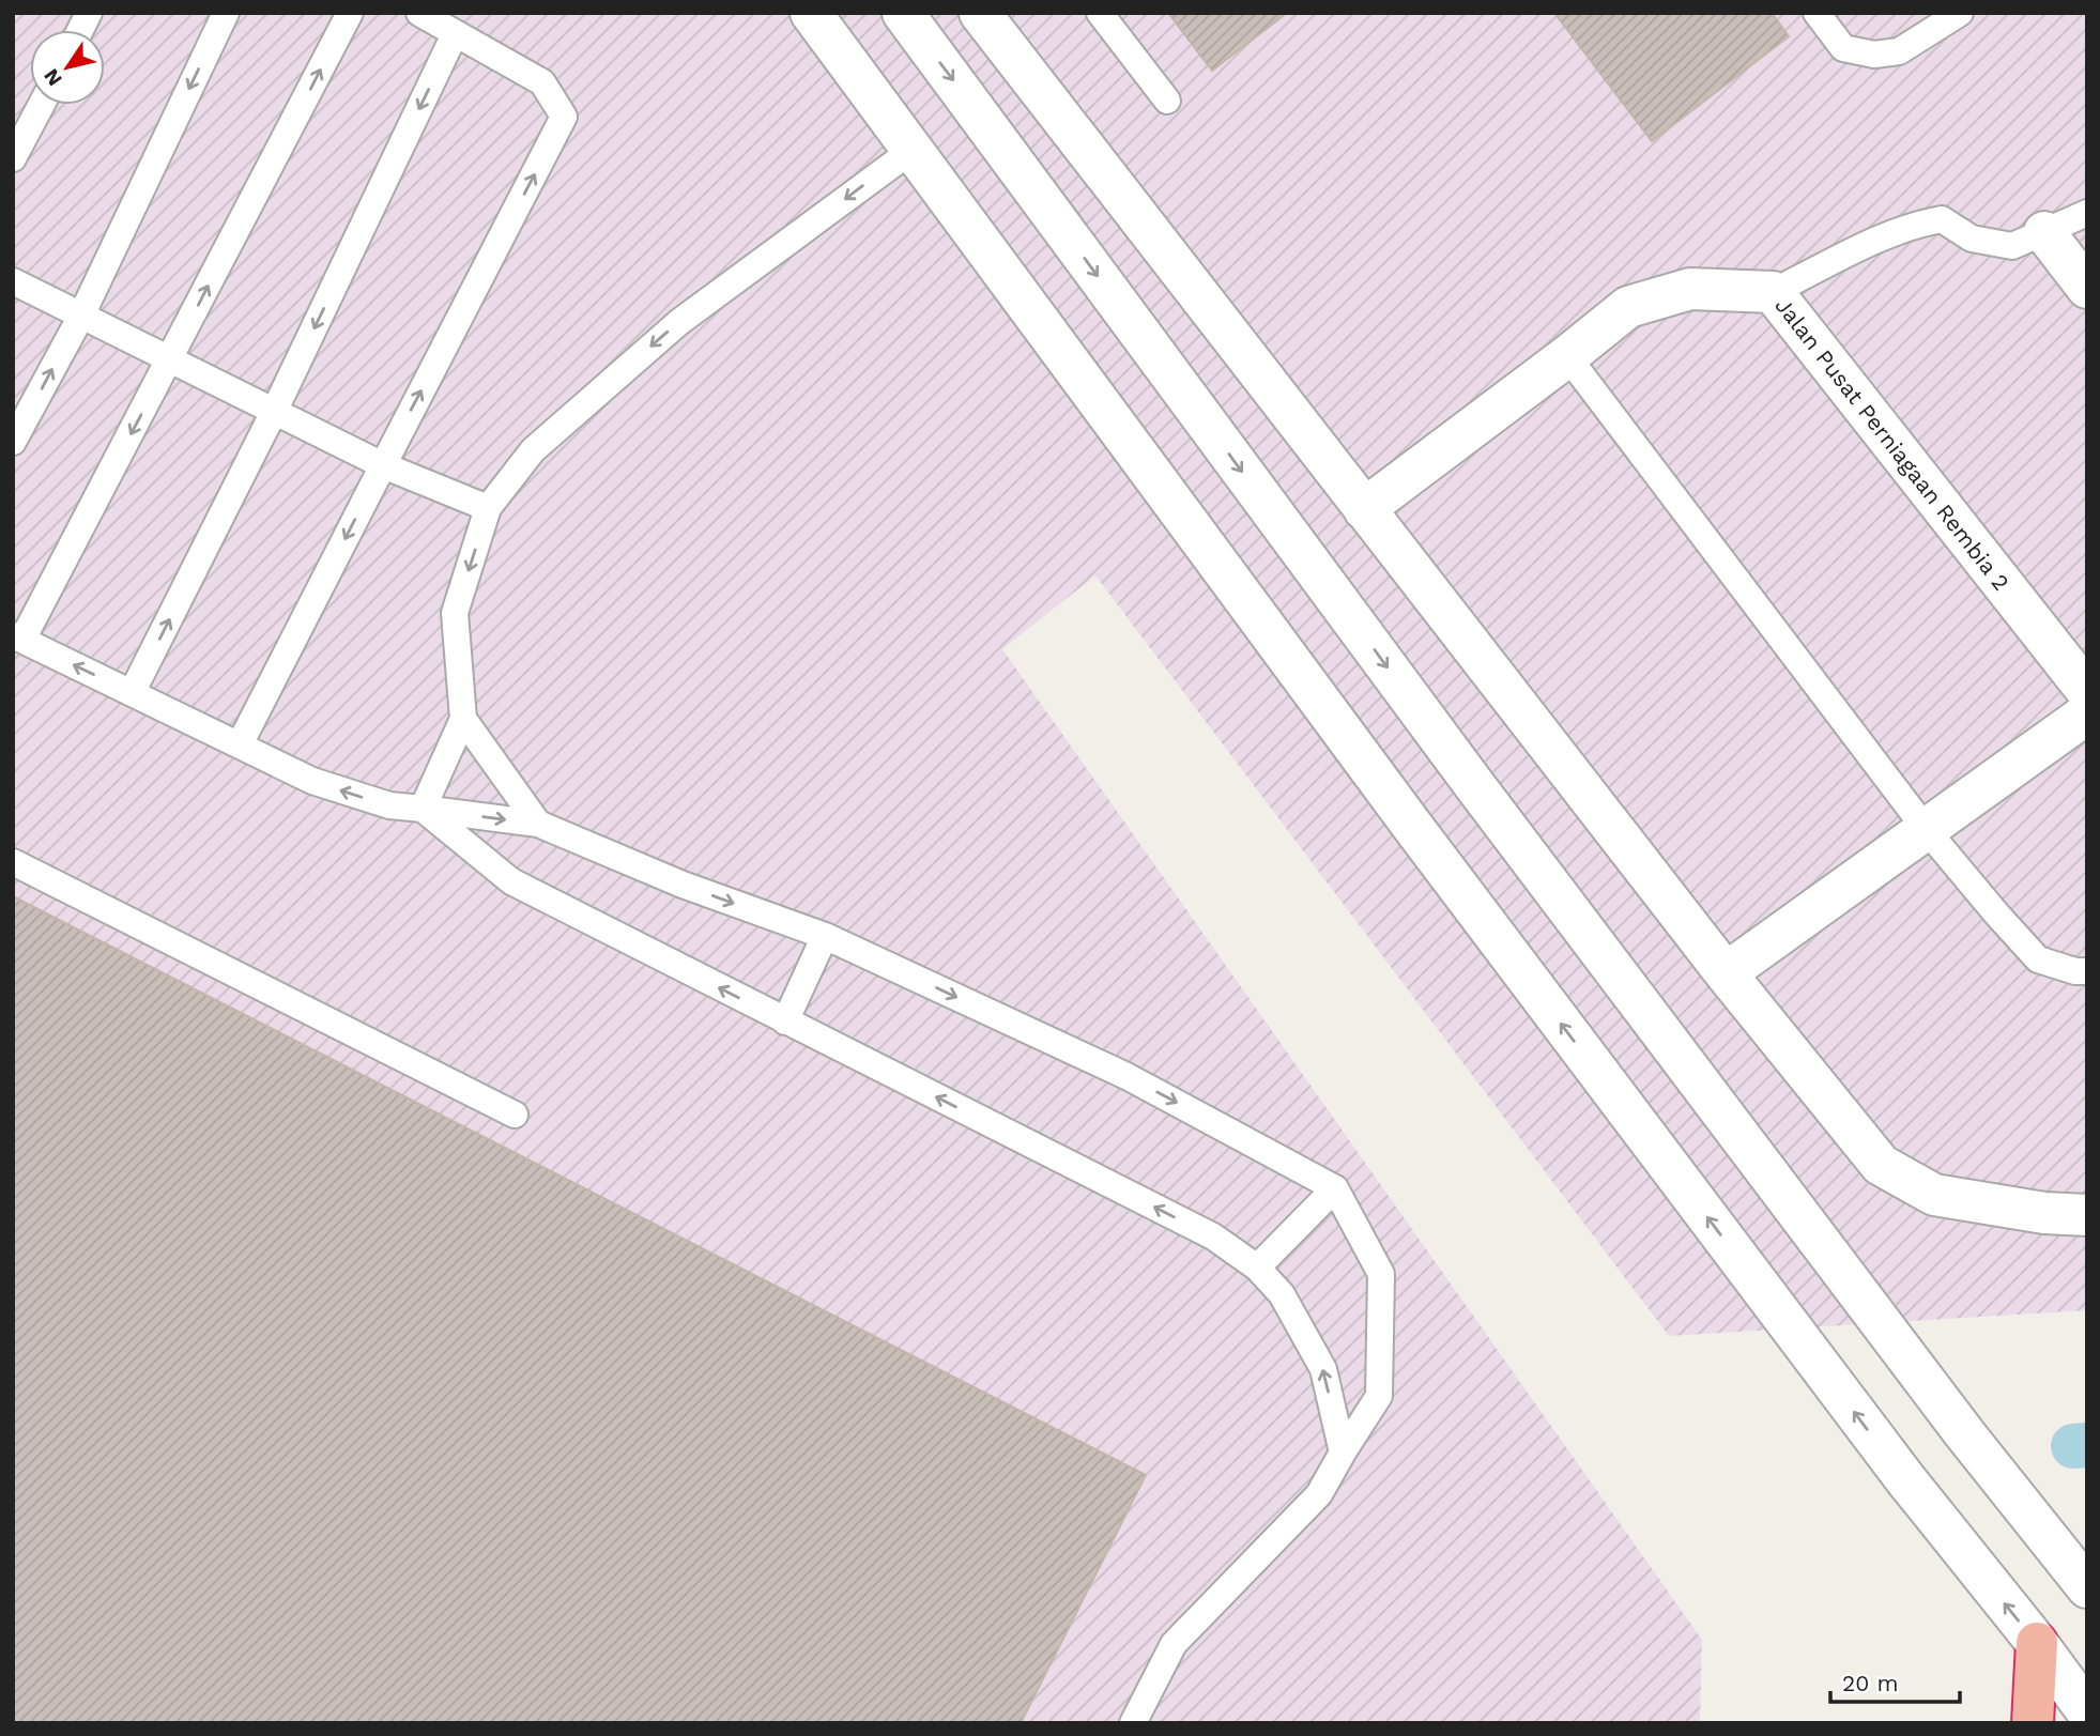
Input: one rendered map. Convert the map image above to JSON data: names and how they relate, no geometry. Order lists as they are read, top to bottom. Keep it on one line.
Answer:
{"streets":{"street":["Jalan Pusat Perniagaan Rembia 2"]},"scale_bar":"20 m","north":"bottom left"}
